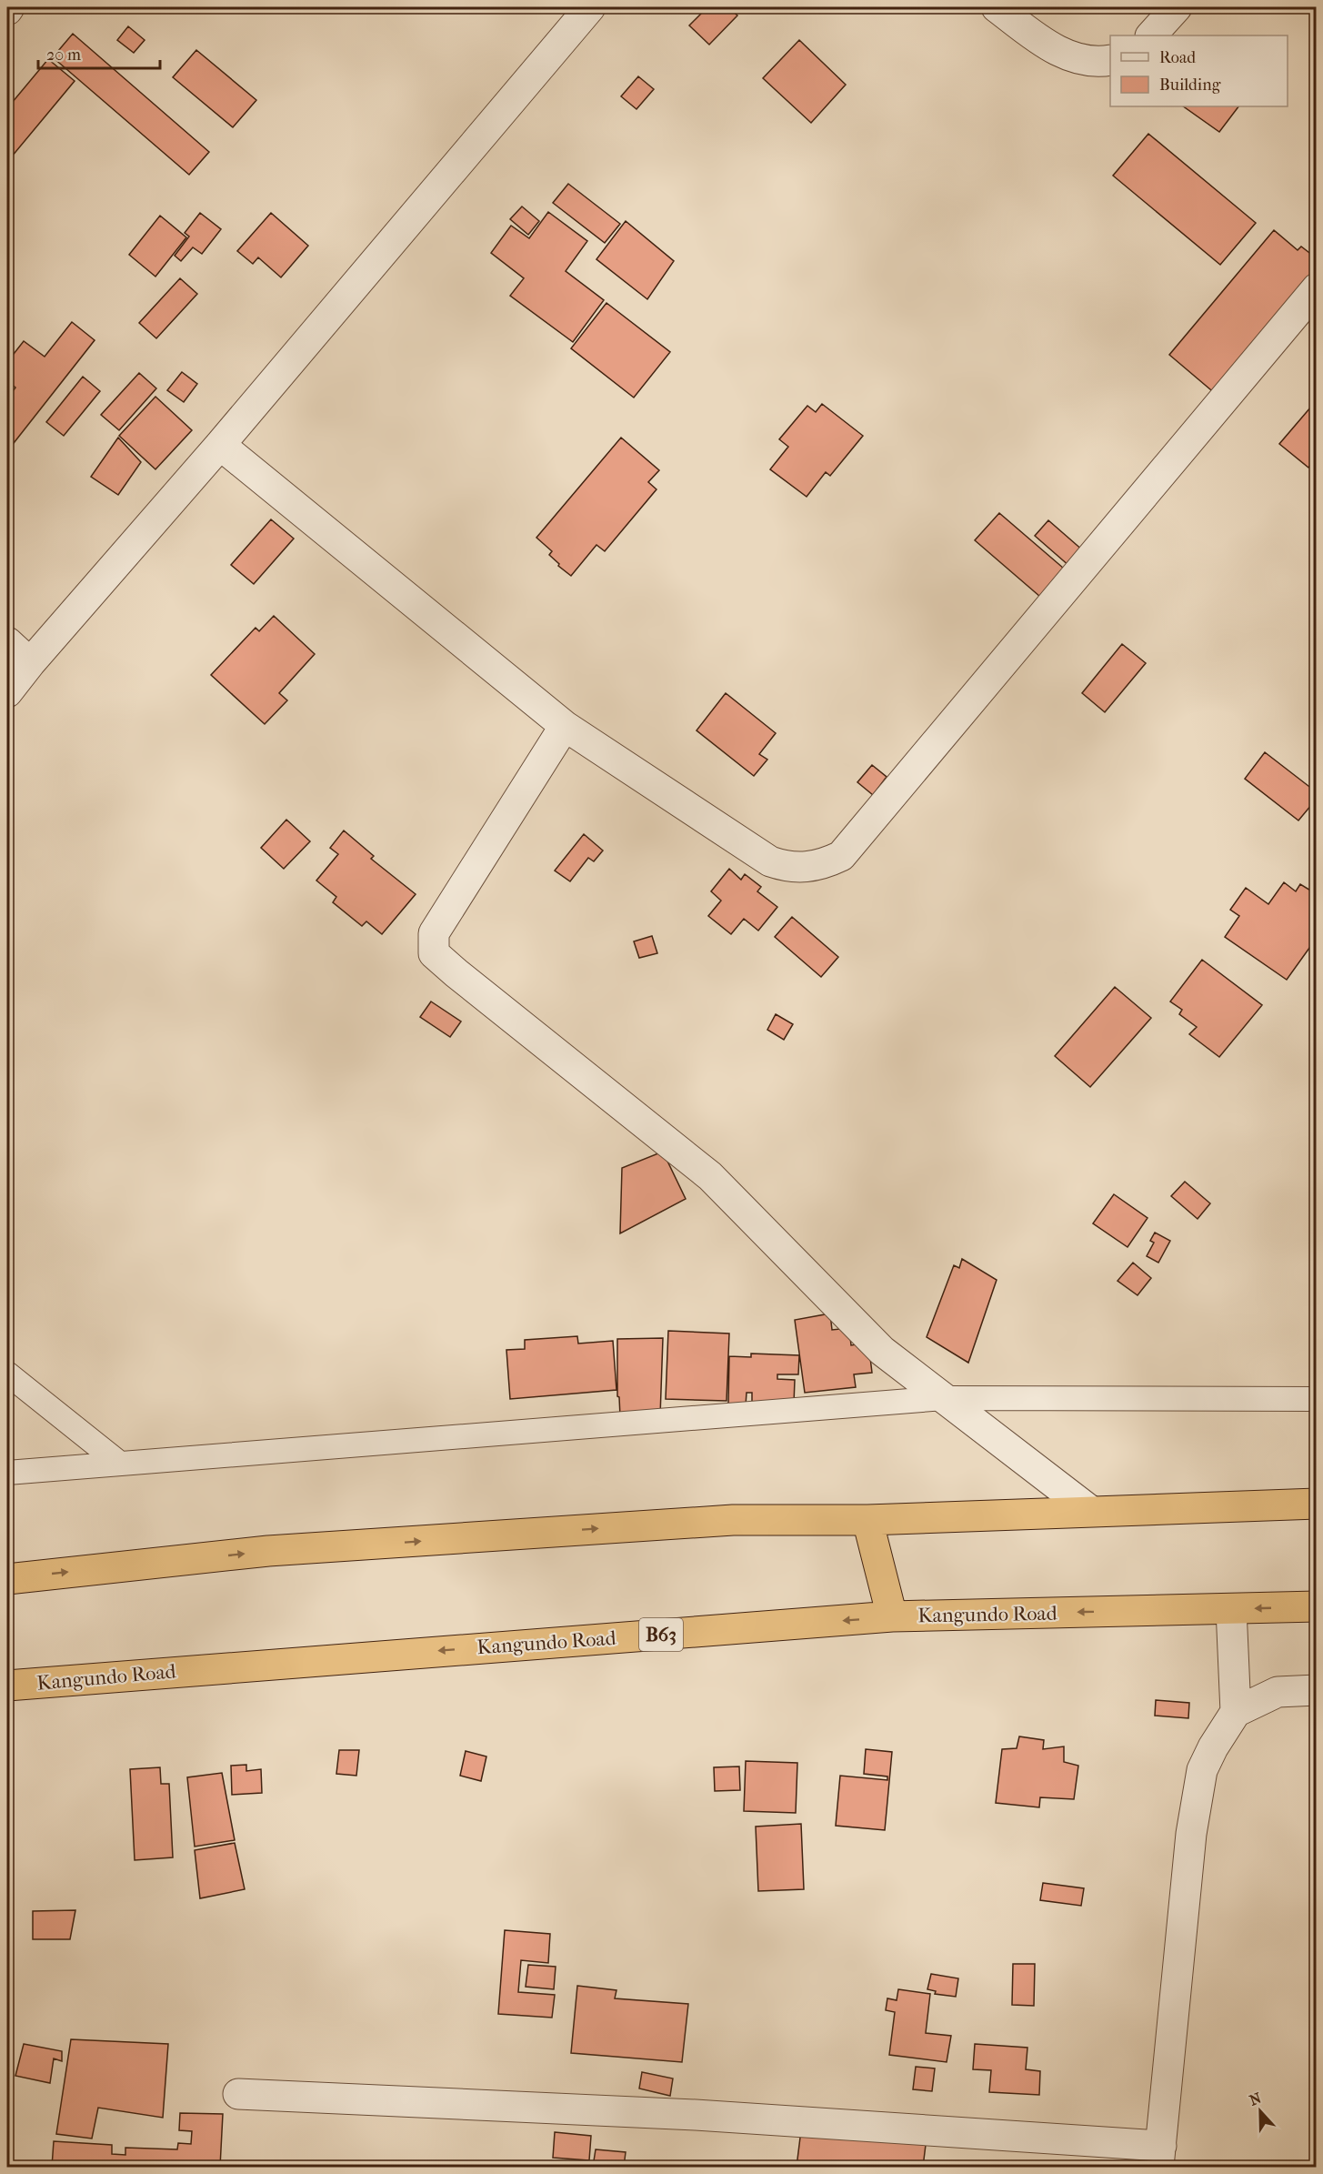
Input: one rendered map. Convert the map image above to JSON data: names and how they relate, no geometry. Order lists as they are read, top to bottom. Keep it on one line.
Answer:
{"streets":{"highway":["Kangundo Road","B63"]},"legend":["Road","Building"],"scale_bar":"20 m","north":"top"}
